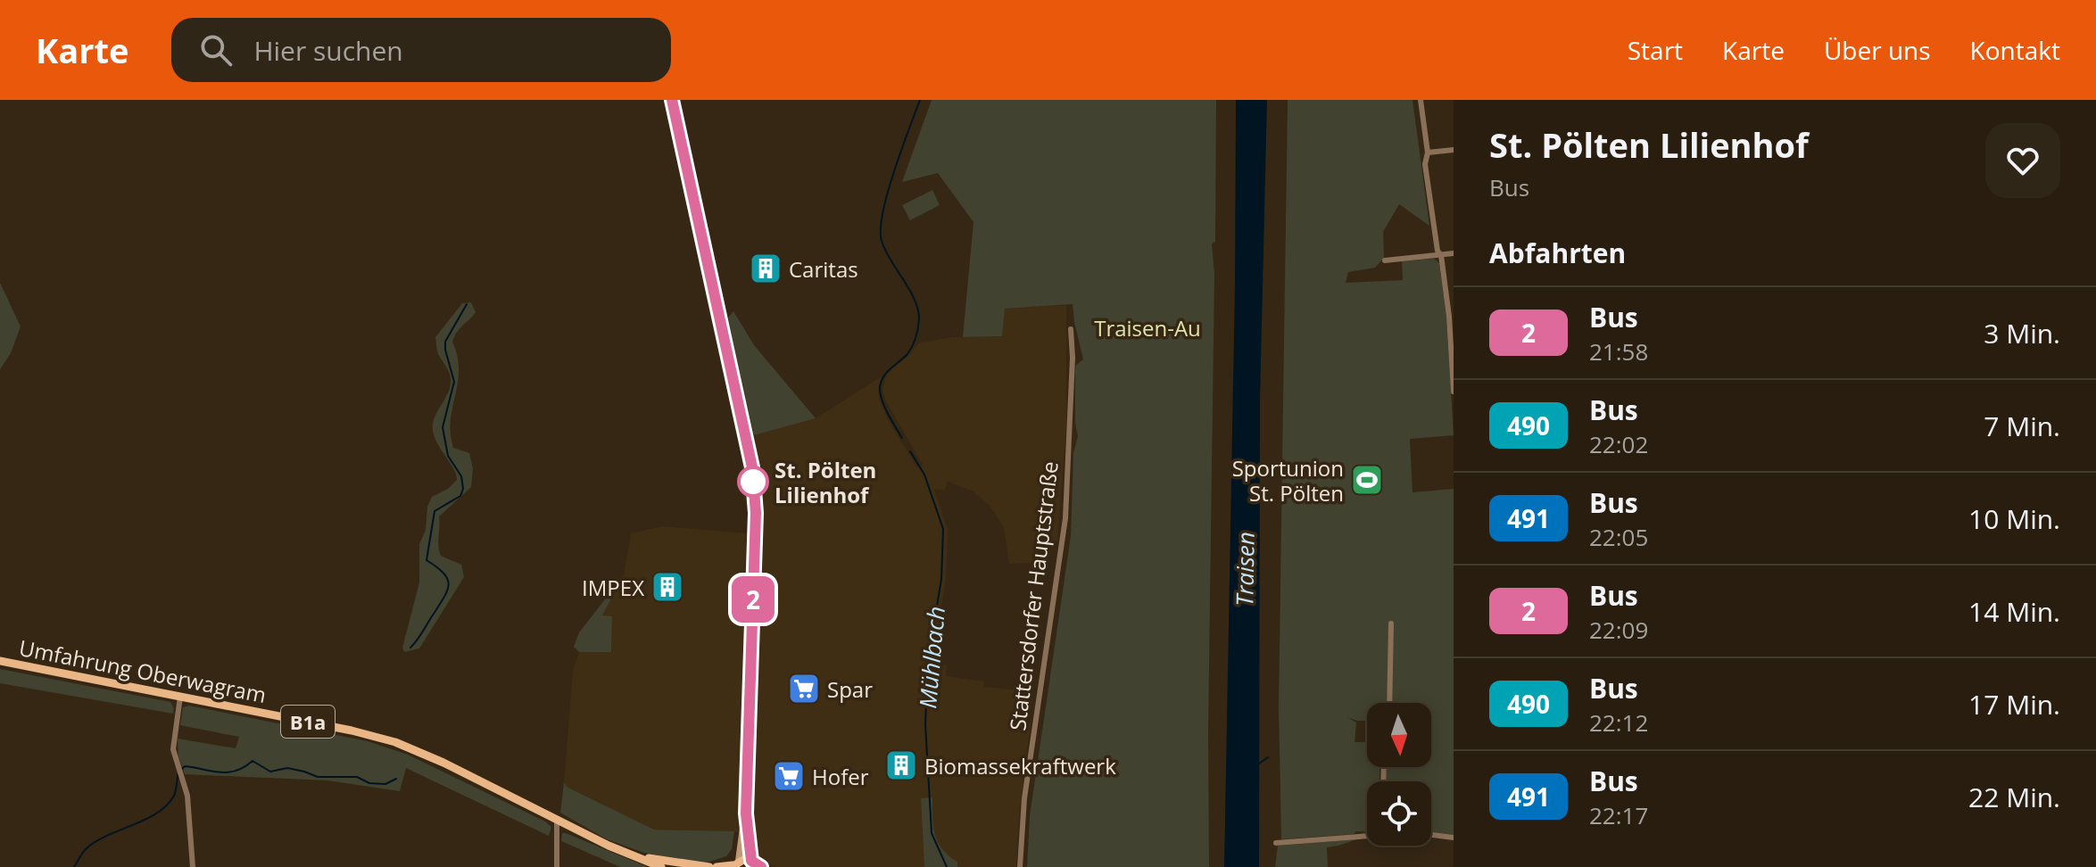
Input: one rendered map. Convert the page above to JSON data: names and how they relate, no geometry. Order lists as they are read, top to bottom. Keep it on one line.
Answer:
{"streets":{"main road":["Umfahrung Oberwagram","B1a"],"street":["Stattersdorfer Hauptstraße"]},"crossings":[["Umfahrung Oberwagram","B1a"]],"water":["Traisen","Mühlbach"],"parks":["Traisen-Au"],"places":{"building":["Caritas","IMPEX","Biomassekraftwerk"],"sports":["Sportunion St. Pölten"],"other":["St. Pölten Lilienhof"],"supermarket":["Spar","Hofer"]},"lines":["bus line 2"],"north":"bottom","page":{"header":"Karte","search":"Hier suchen","nav":["Start","Karte","Über uns","Kontakt"],"on_map":"2","heading":[["St. Pölten Lilienhof","Bus"],"Abfahrten"],"list":[{"mark":"2","name":"Bus","note":"21:58","value":"3 Min."},{"mark":"490","name":"Bus","note":"22:02","value":"7 Min."},{"mark":"491","name":"Bus","note":"22:05","value":"10 Min."},{"mark":"2","name":"Bus","note":"22:09","value":"14 Min."},{"mark":"490","name":"Bus","note":"22:12","value":"17 Min."},{"mark":"491","name":"Bus","note":"22:17","value":"22 Min."}]}}
